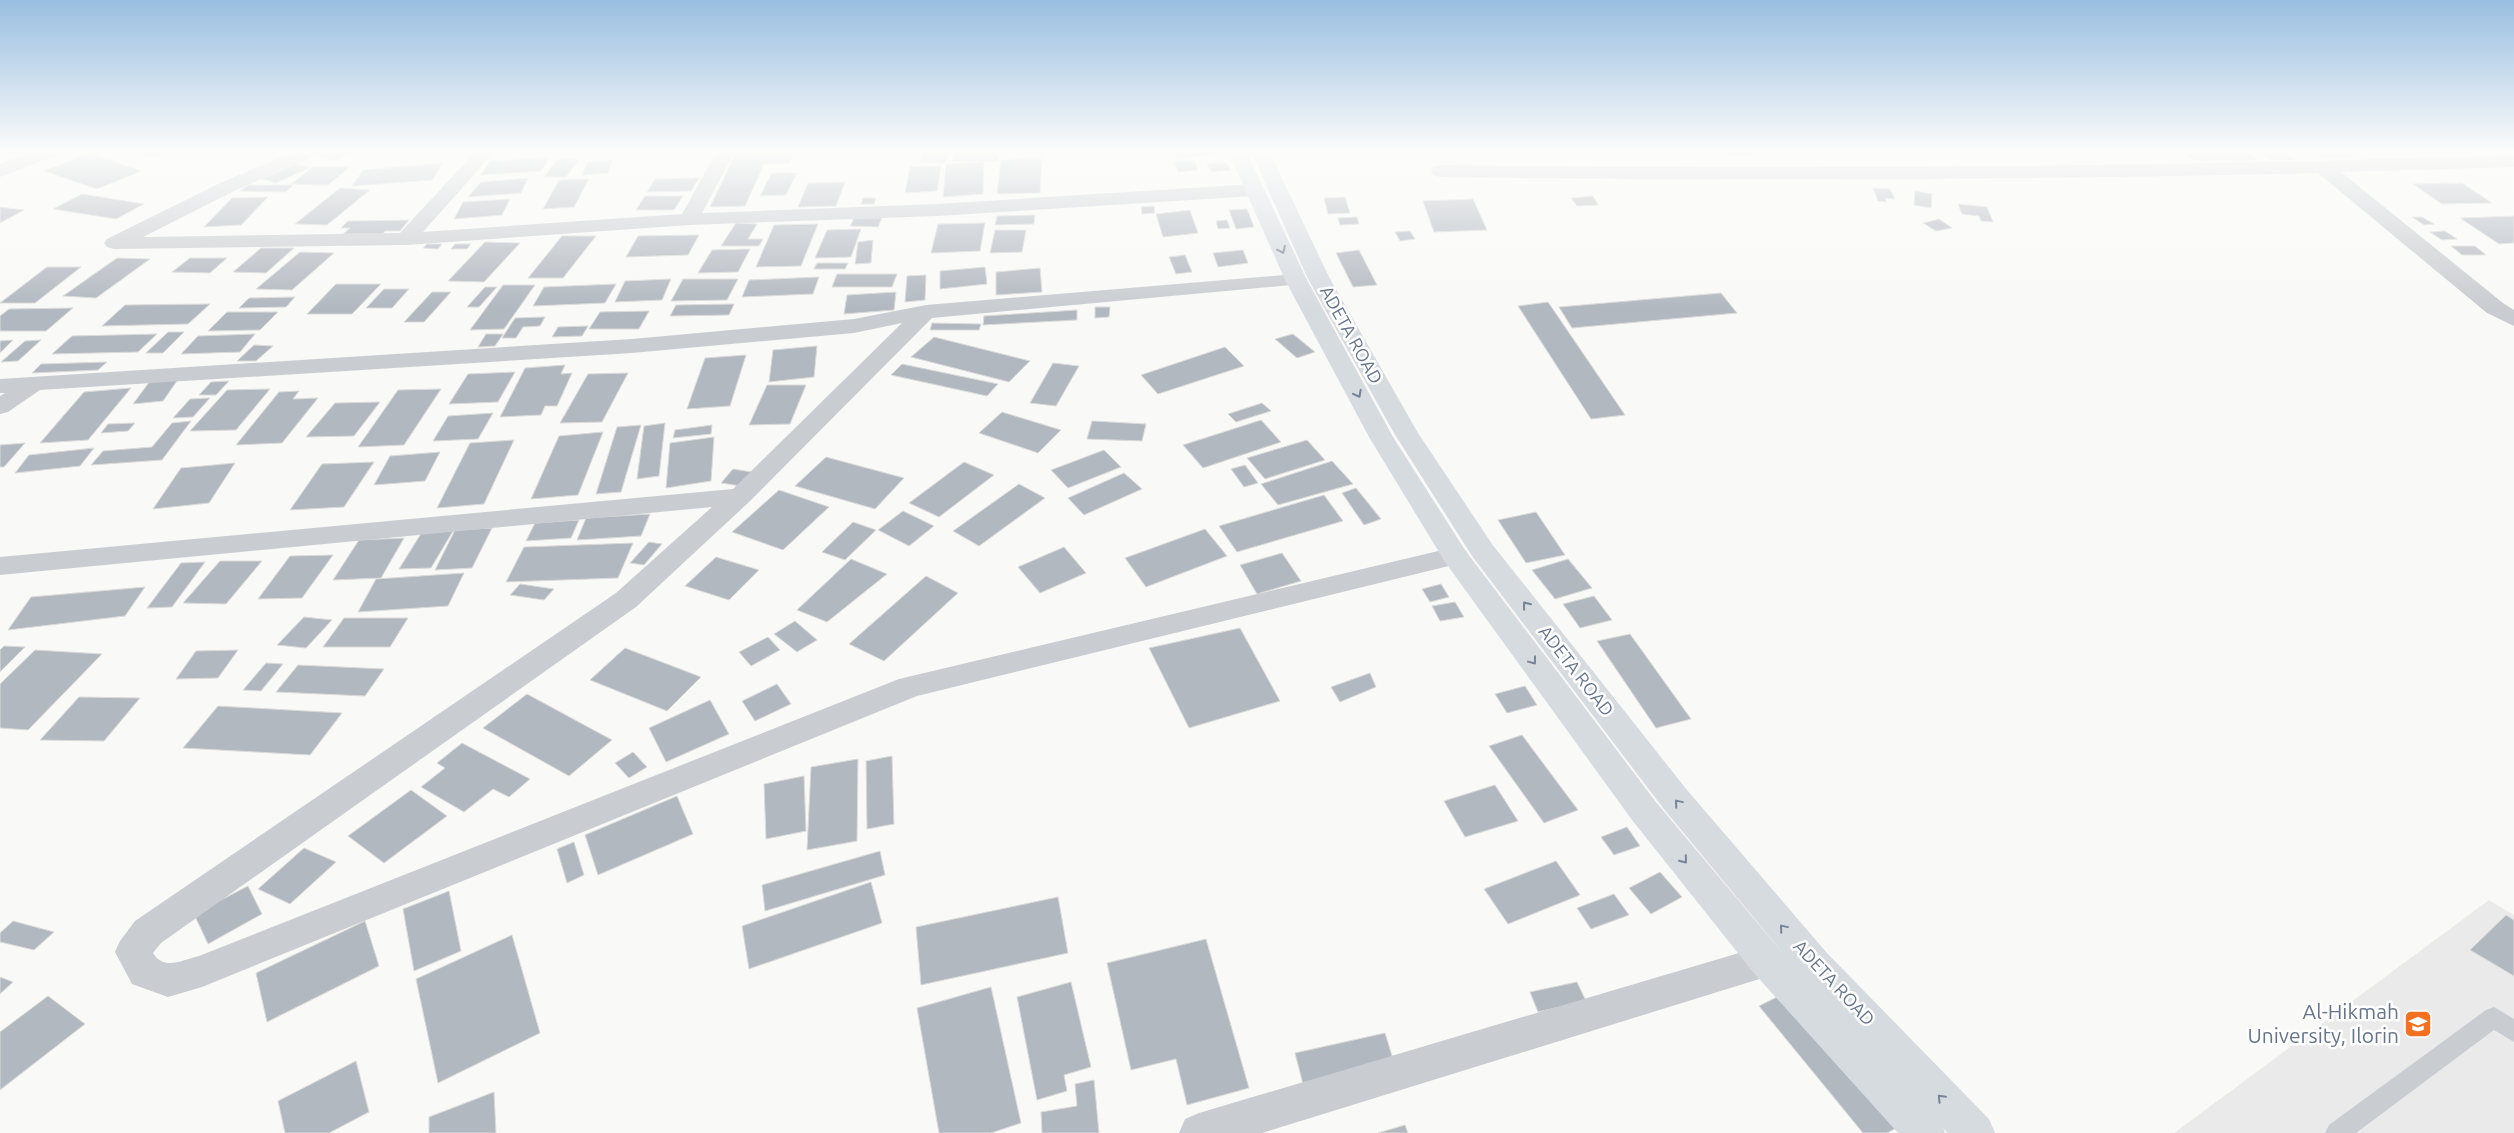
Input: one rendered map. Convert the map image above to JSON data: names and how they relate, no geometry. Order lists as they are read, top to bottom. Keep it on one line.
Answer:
{"streets":{"main road":["ADETA ROAD"]},"places":{"school or university":["Al-Hikmah University, Ilorin"]}}
